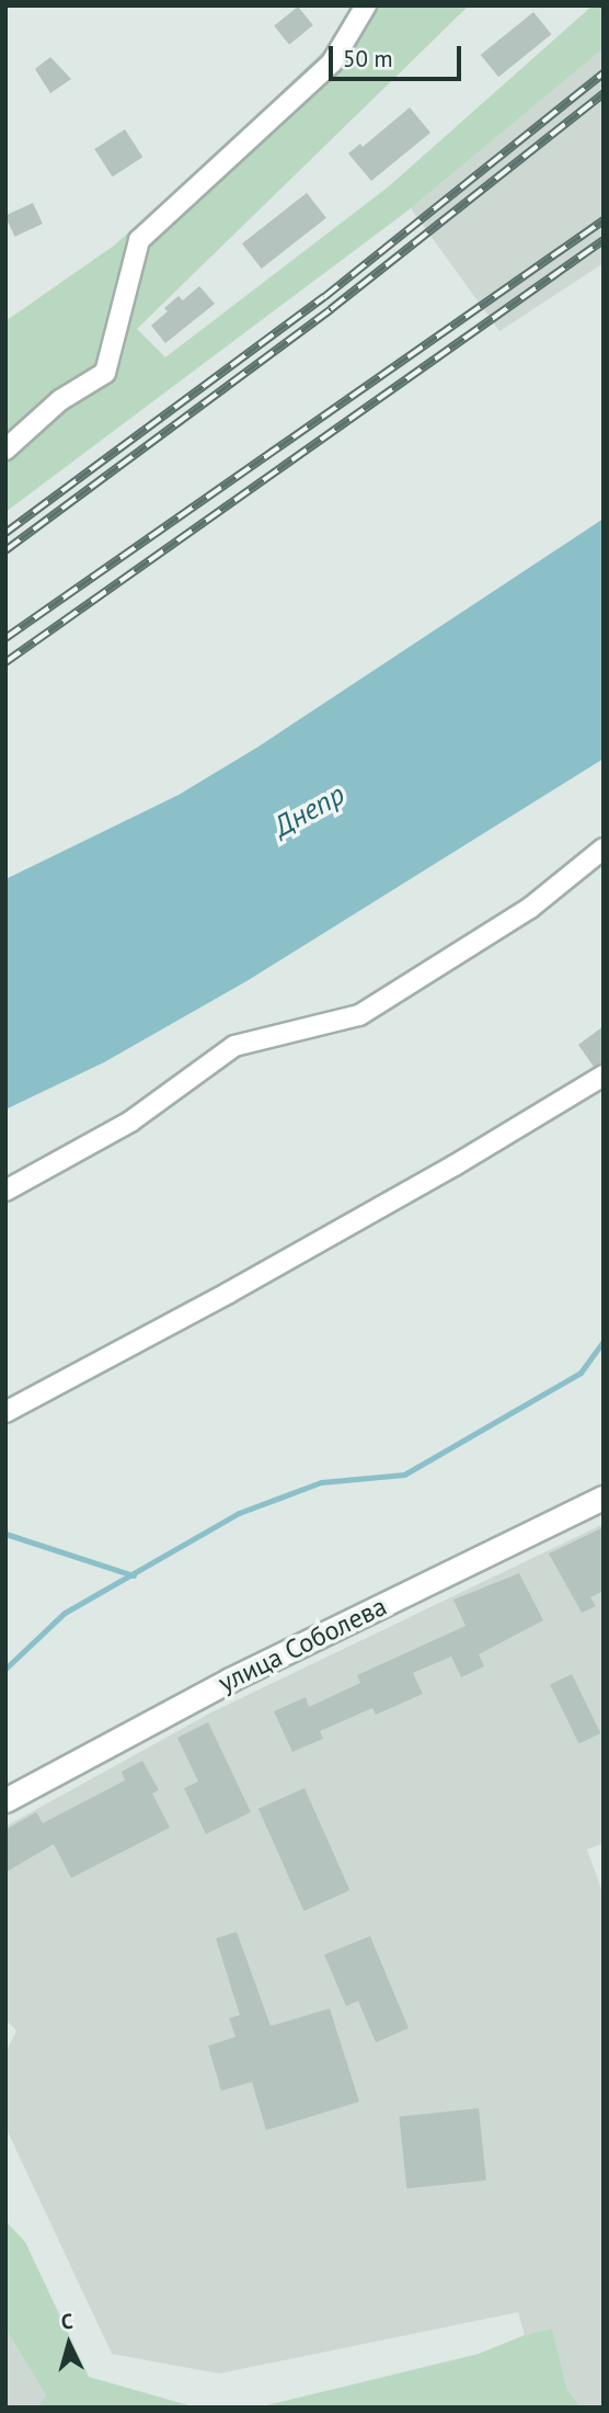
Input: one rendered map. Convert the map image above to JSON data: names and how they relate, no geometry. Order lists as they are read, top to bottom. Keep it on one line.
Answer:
{"streets":{"street":["улица Соболева"]},"water":["Днепр"],"scale_bar":"50 m","north":"top"}
